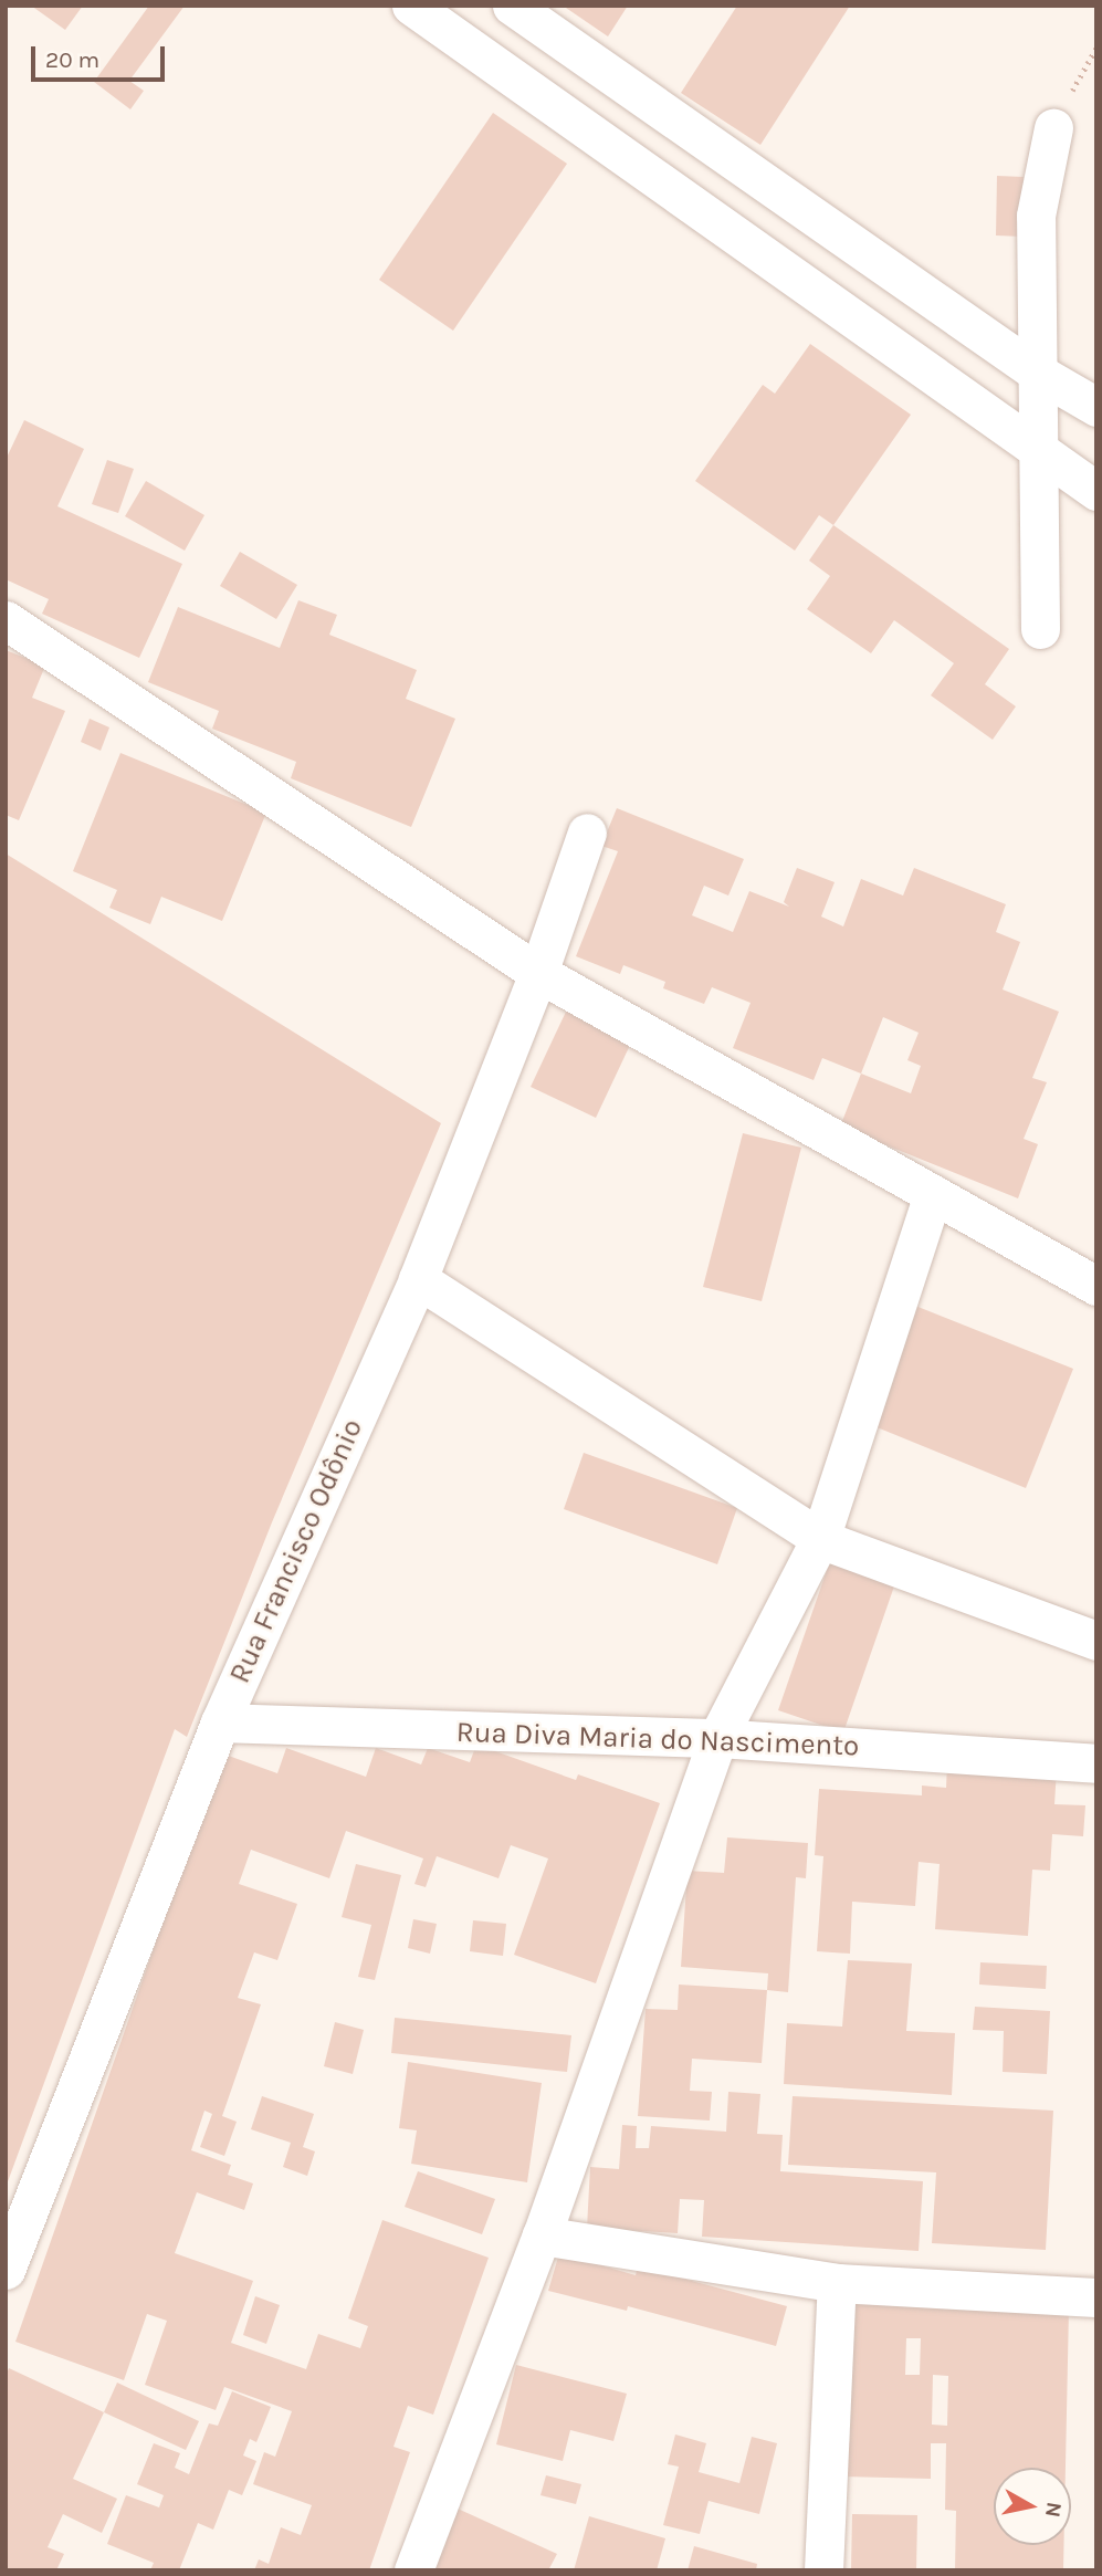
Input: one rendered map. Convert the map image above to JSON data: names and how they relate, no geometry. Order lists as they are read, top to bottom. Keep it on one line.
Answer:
{"streets":{"street":["Rua Francisco Odônio","Rua Diva Maria do Nascimento"]},"crossings":[["Rua Francisco Odônio","Rua Diva Maria do Nascimento"]],"scale_bar":"20 m","north":"right"}
